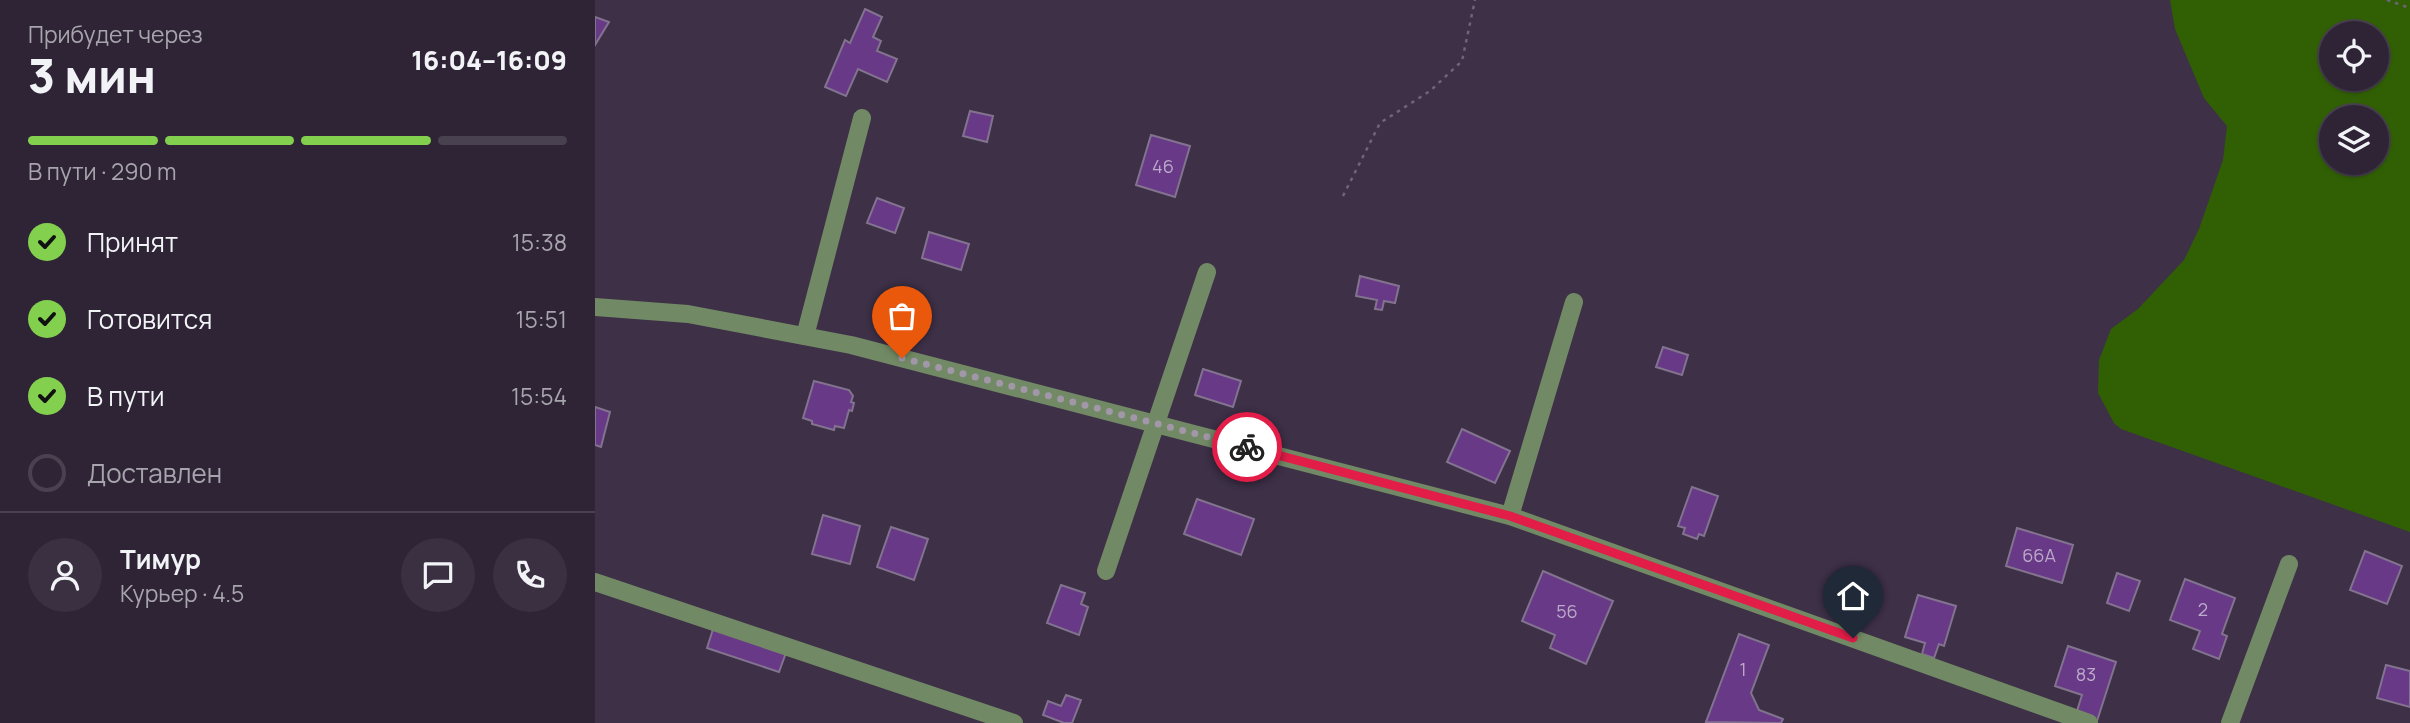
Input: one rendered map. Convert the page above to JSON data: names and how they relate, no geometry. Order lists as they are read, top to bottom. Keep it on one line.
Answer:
{"house_numbers":["46","66А","2","56","1","83"],"page":{"heading":["3 мин","Прибудет через","16:04–16:09"],"panel":["Тимур","Курьер · 4.5"],"bar":"В пути · 290 m","list":[["Принят","15:38"],["Готовится","15:51"],["В пути","15:54"],"Доставлен"]}}
